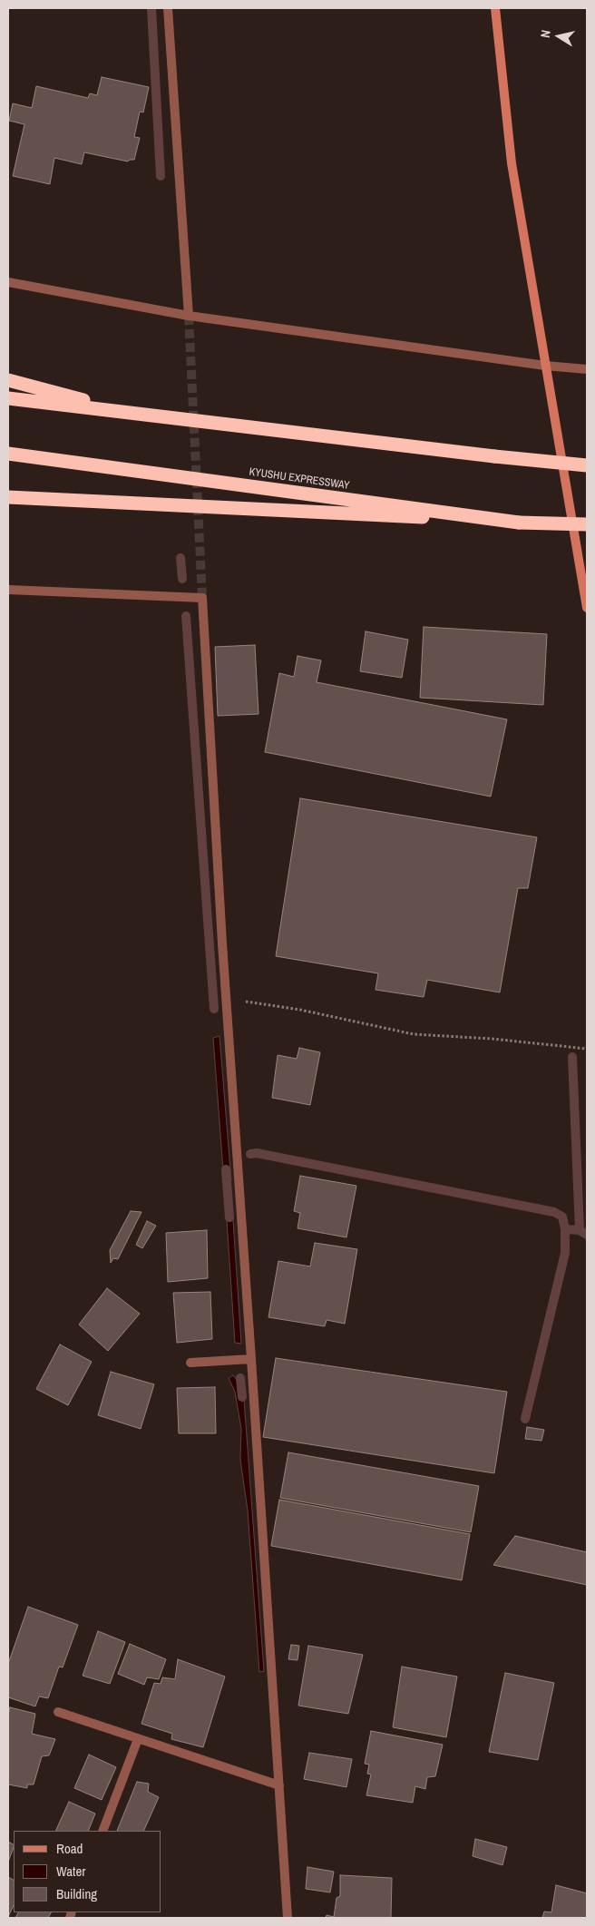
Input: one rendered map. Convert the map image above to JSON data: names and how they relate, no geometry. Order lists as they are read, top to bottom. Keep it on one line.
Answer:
{"streets":{"highway":["KYUSHU EXPRESSWAY"]},"legend":["Road","Water","Building"],"north":"left"}
